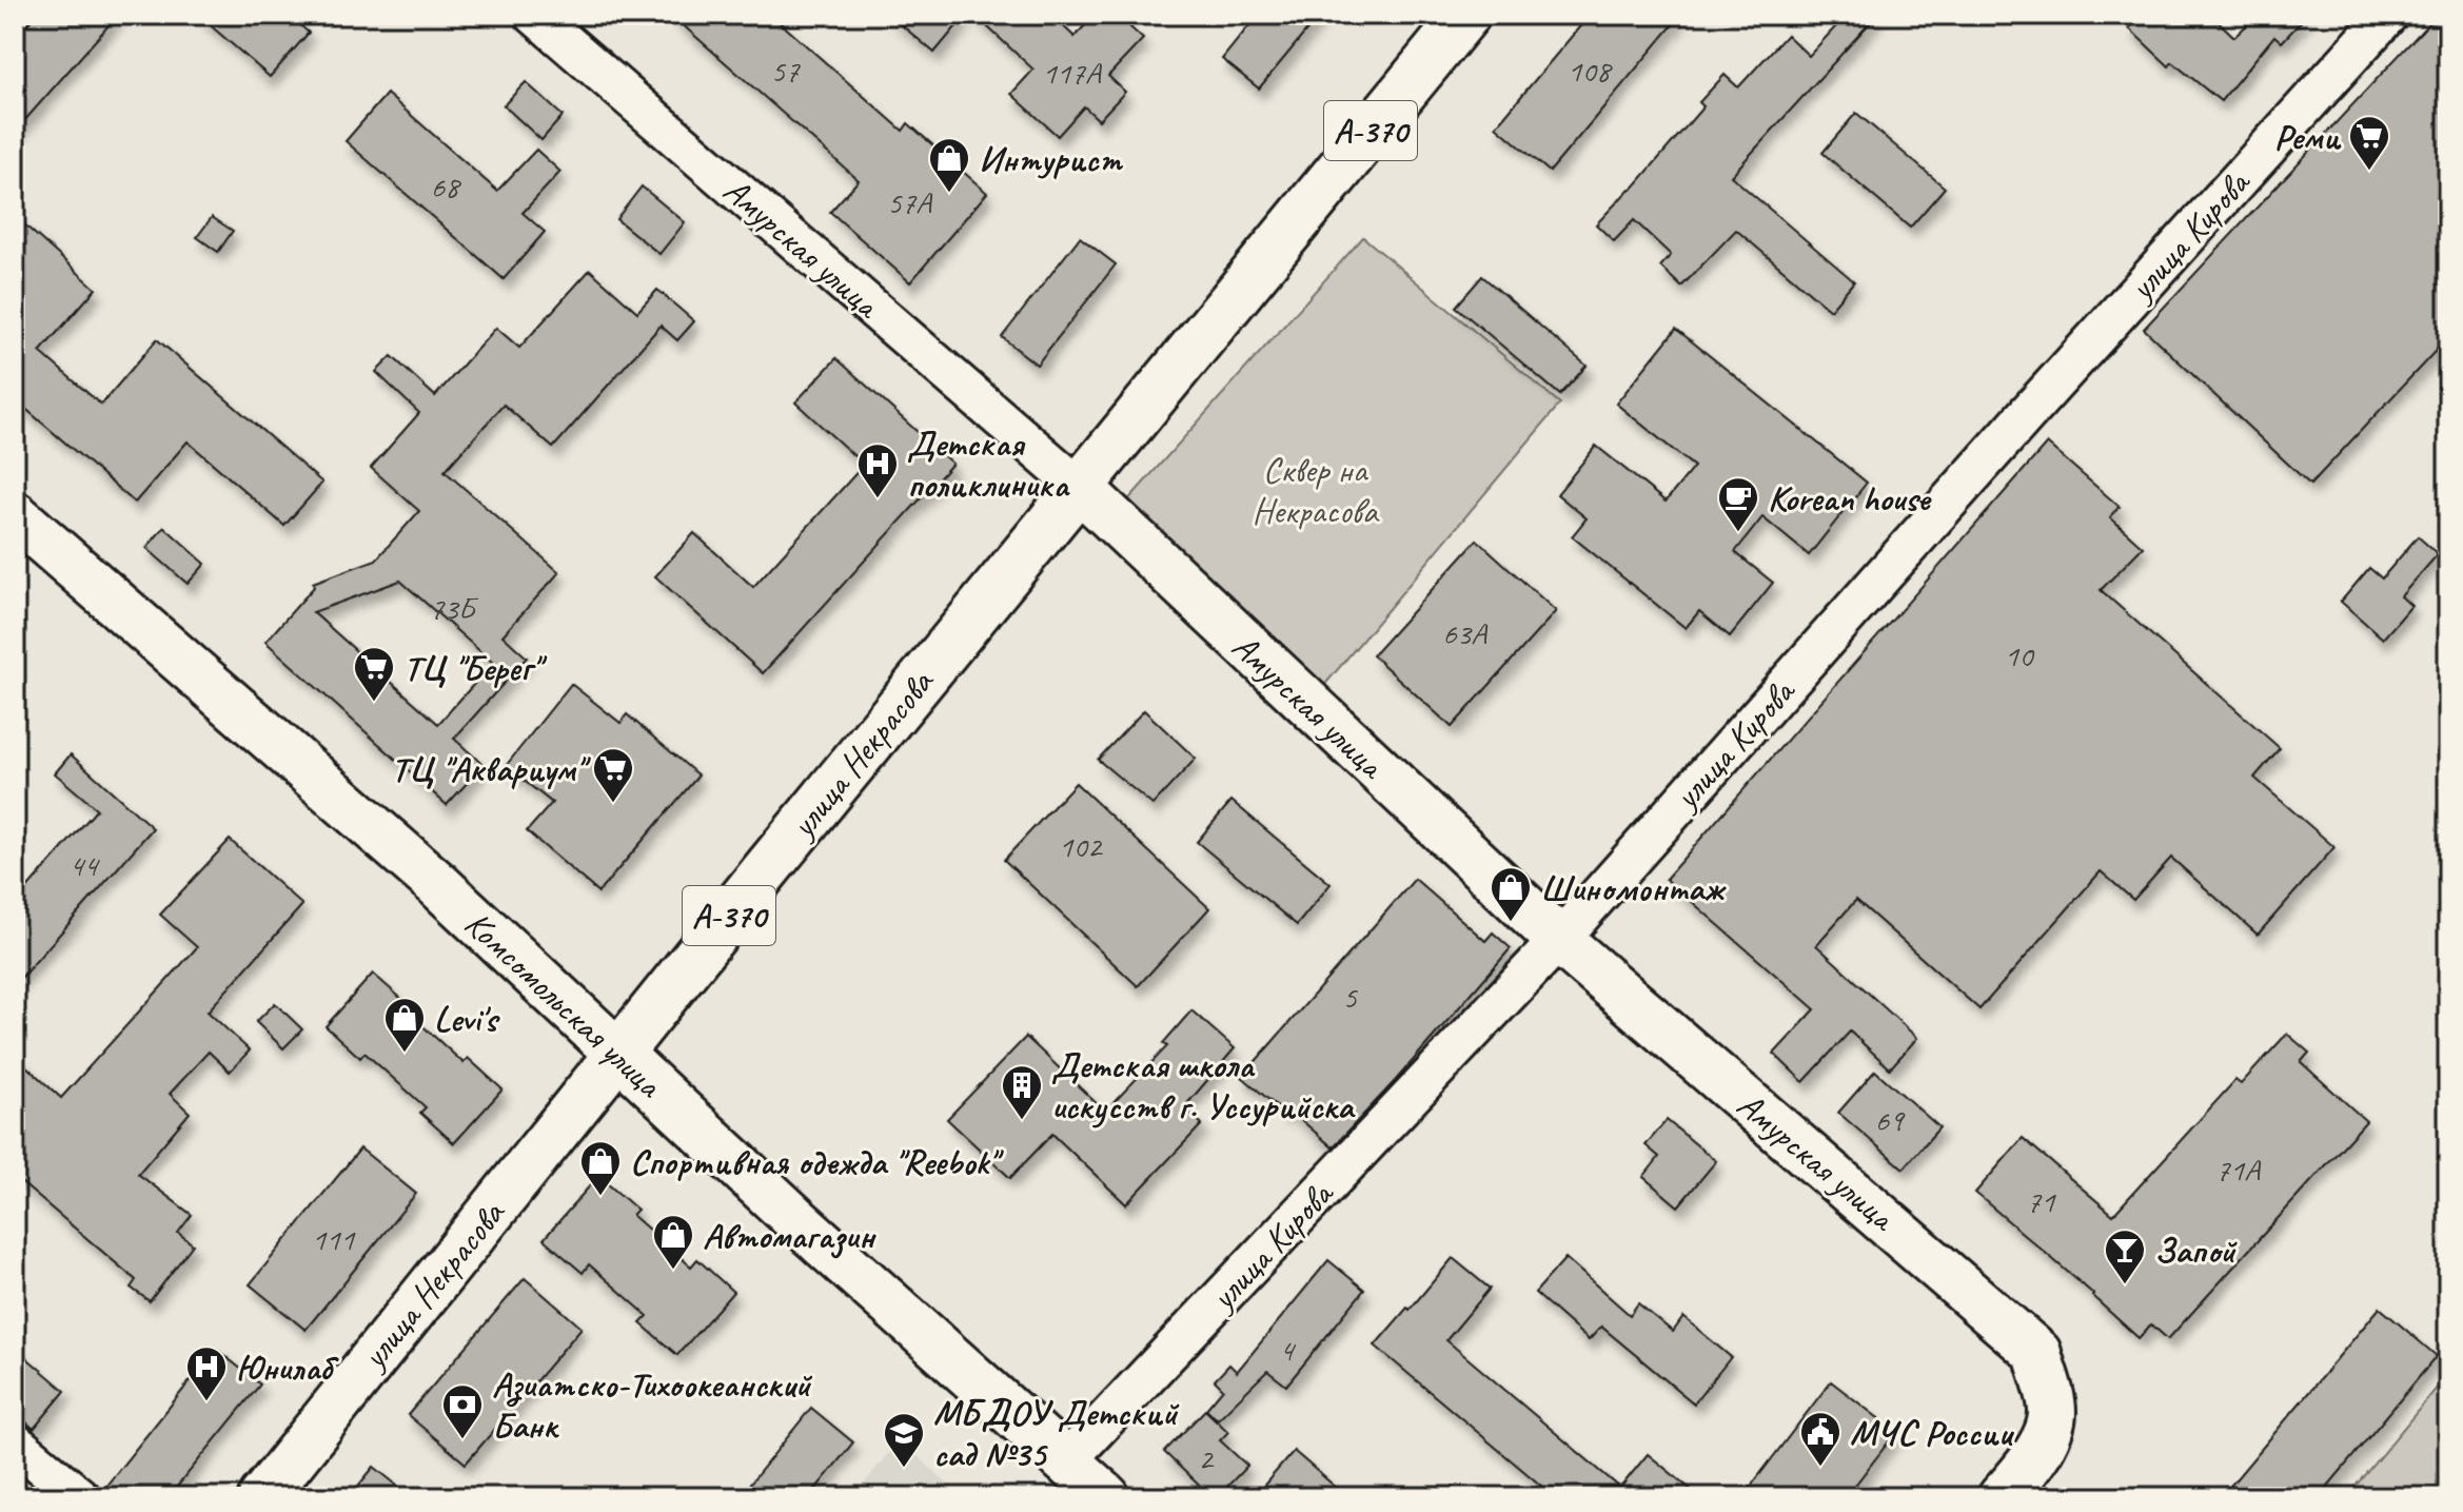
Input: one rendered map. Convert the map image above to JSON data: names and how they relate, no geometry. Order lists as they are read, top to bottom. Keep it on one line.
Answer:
{"streets":{"main road":["А-370","Амурская улица","улица Некрасова","Комсомольская улица"],"street":["улица Кирова"]},"crossings":[["улица Кирова","Амурская улица"],["улица Кирова","Комсомольская улица"],["Амурская улица","улица Некрасова"],["улица Некрасова","Комсомольская улица"]],"parks":["Сквер на Некрасова"],"places":{"supermarket":["Реми","ТЦ \"Берег\"","ТЦ \"Аквариум\""],"shop":["Интурист","Шиномонтаж","Levi's","Спортивная одежда \"Reebok\"","Автомагазин"],"hospital":["Детская поликлиника","Юнилаб"],"cafe":["Korean house"],"building":["Детская школа искусств г. Уссурийска"],"bar":["Запой"],"bank":["Азиатско-Тихоокеанский Банк"],"public building":["МЧС России"],"school or university":["МБДОУ Детский сад №35"]},"house_numbers":["57","108","117А","68","57А","73Б","63А","10","102","44","5","69","71А","71","111","4","2"]}
